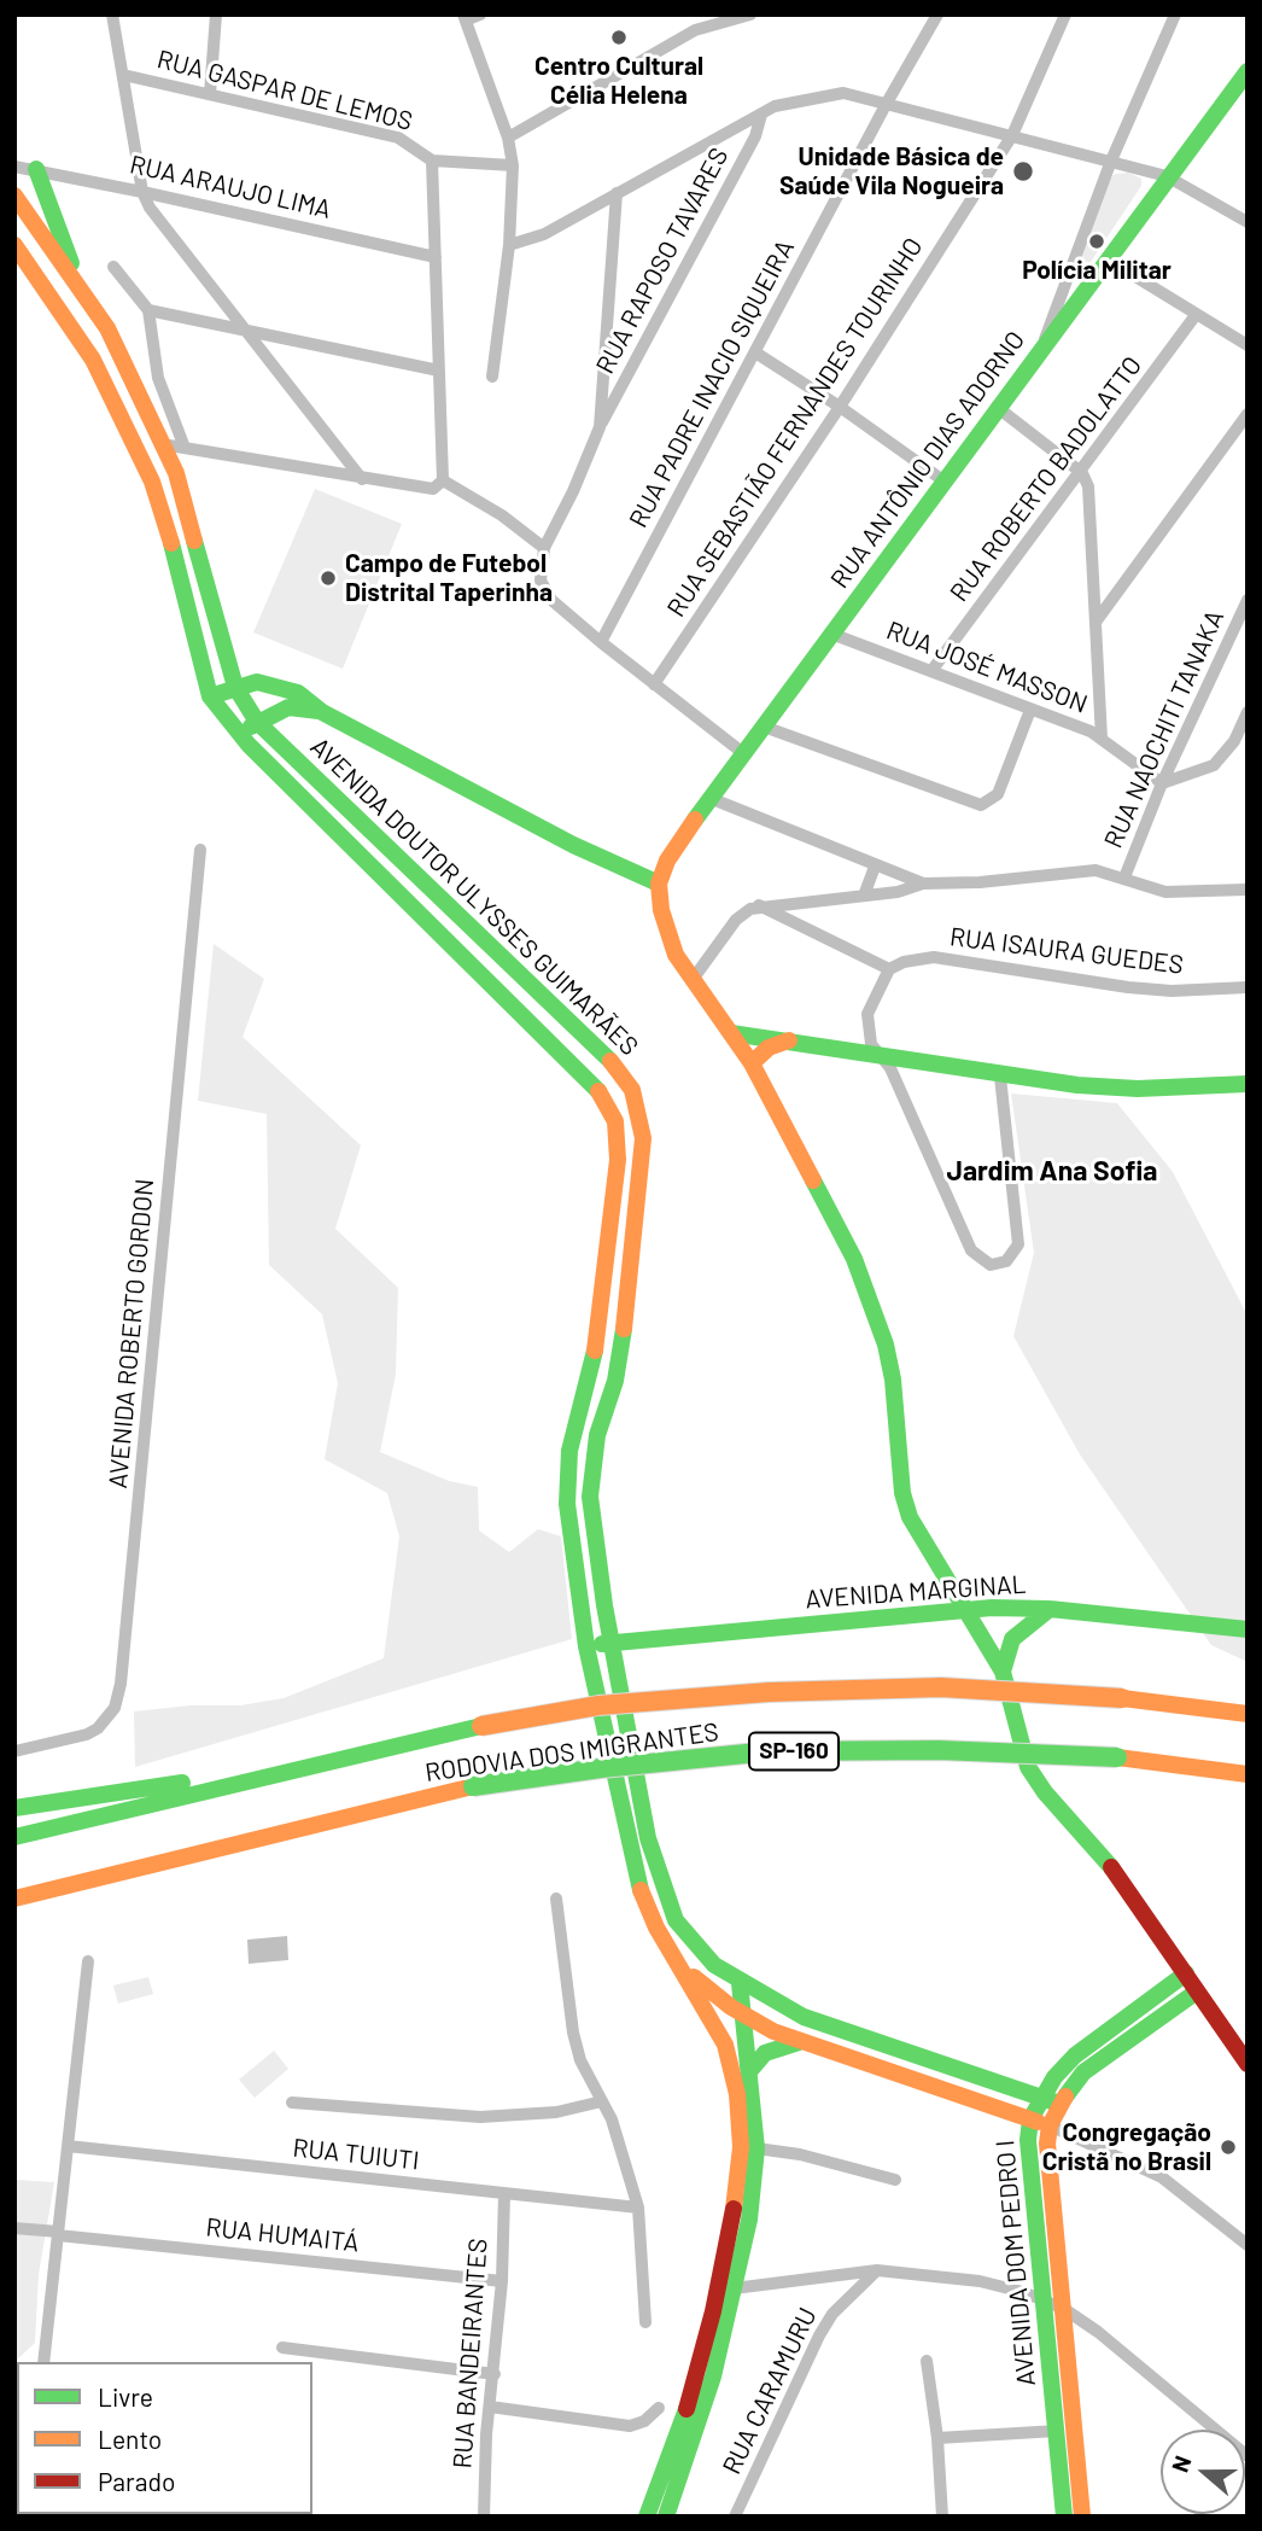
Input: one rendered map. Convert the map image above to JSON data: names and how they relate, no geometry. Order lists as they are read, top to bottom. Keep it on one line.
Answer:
{"streets":{"main road":["RUA ANTÔNIO DIAS ADORNO","AVENIDA DOUTOR ULYSSES GUIMARÃES","AVENIDA MARGINAL","SP-160","RODOVIA DOS IMIGRANTES","AVENIDA DOM PEDRO I"],"street":["RUA GASPAR DE LEMOS","RUA ARAUJO LIMA","RUA RAPOSO TAVARES","RUA PADRE INACIO SIQUEIRA","RUA SEBASTIÃO FERNANDES TOURINHO","RUA ROBERTO BADOLATTO","RUA JOSÉ MASSON","RUA NAOCHITI TANAKA","RUA ISAURA GUEDES","AVENIDA ROBERTO GORDON","RUA TUIUTI","RUA HUMAITÁ","RUA BANDEIRANTES","RUA CARAMURU"]},"crossings":[["RUA GASPAR DE LEMOS","RUA ARAUJO LIMA"],["RUA ANTÔNIO DIAS ADORNO","RUA JOSÉ MASSON"],["RUA ROBERTO BADOLATTO","RUA JOSÉ MASSON"],["RUA JOSÉ MASSON","RUA NAOCHITI TANAKA"],["AVENIDA DOUTOR ULYSSES GUIMARÃES","AVENIDA MARGINAL"],["AVENIDA DOUTOR ULYSSES GUIMARÃES","AVENIDA DOM PEDRO I"],["RUA TUIUTI","RUA BANDEIRANTES"],["RUA HUMAITÁ","RUA BANDEIRANTES"]],"districts":["Jardim Ana Sofia"],"places":["Centro Cultural Célia Helena","Unidade Básica de Saúde Vila Nogueira","Polícia Militar","Campo de Futebol Distrital Taperinha","Congregação Cristã no Brasil"],"legend":["Livre","Lento","Parado"],"north":"left"}
